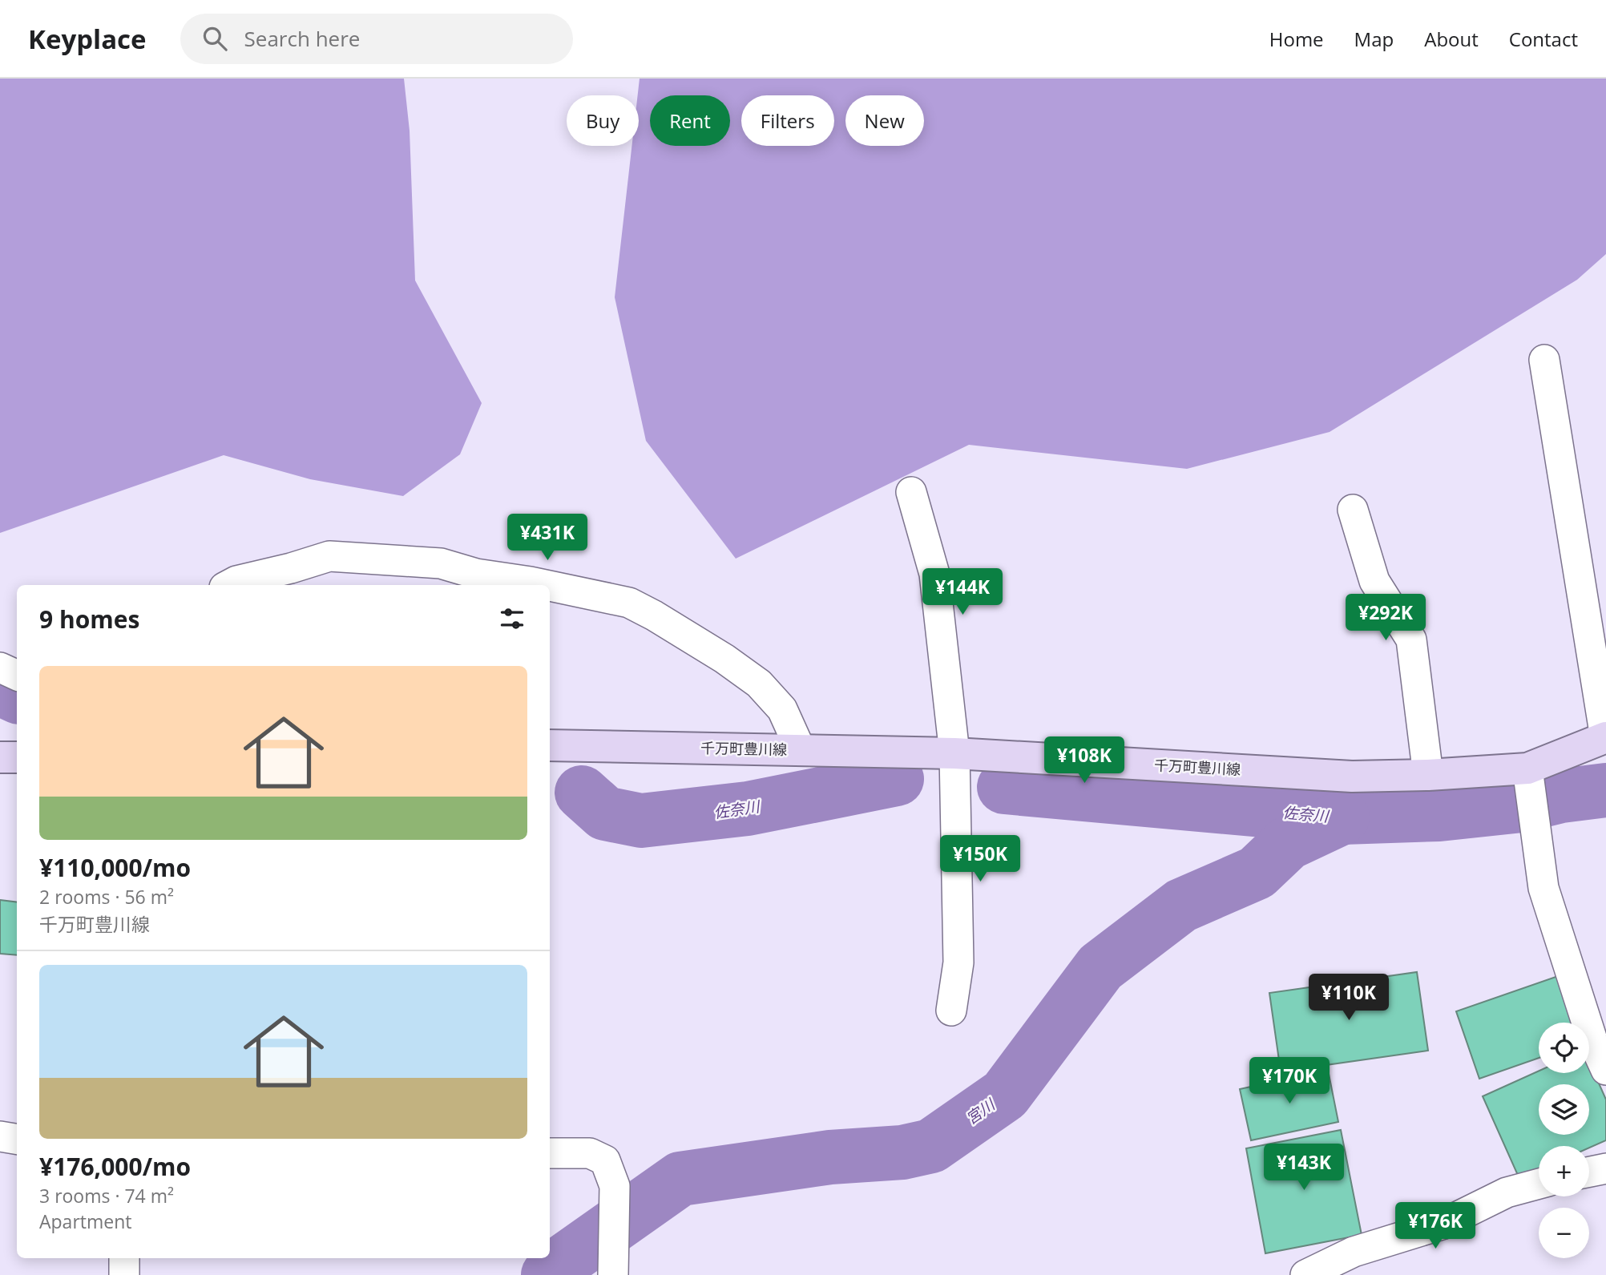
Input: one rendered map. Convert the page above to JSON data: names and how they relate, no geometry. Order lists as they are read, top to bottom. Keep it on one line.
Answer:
{"streets":{"main road":["千万町豊川線"]},"water":["佐奈川","宮川"],"page":{"header":"Keyplace","search":"Search here","nav":["Home","Map","About","Contact"],"chip":["Buy","Rent","Filters","New"],"price":["¥431K","¥144K","¥292K","¥108K","¥150K","¥110K","¥170K","¥143K","¥176K"],"heading":"9 homes","list":[{"name":"¥110,000/mo","note":"2 rooms · 56 m² · 千万町豊川線"},{"name":"¥176,000/mo","note":"3 rooms · 74 m² · Apartment"}],"map_buttons":["+","−"]}}
